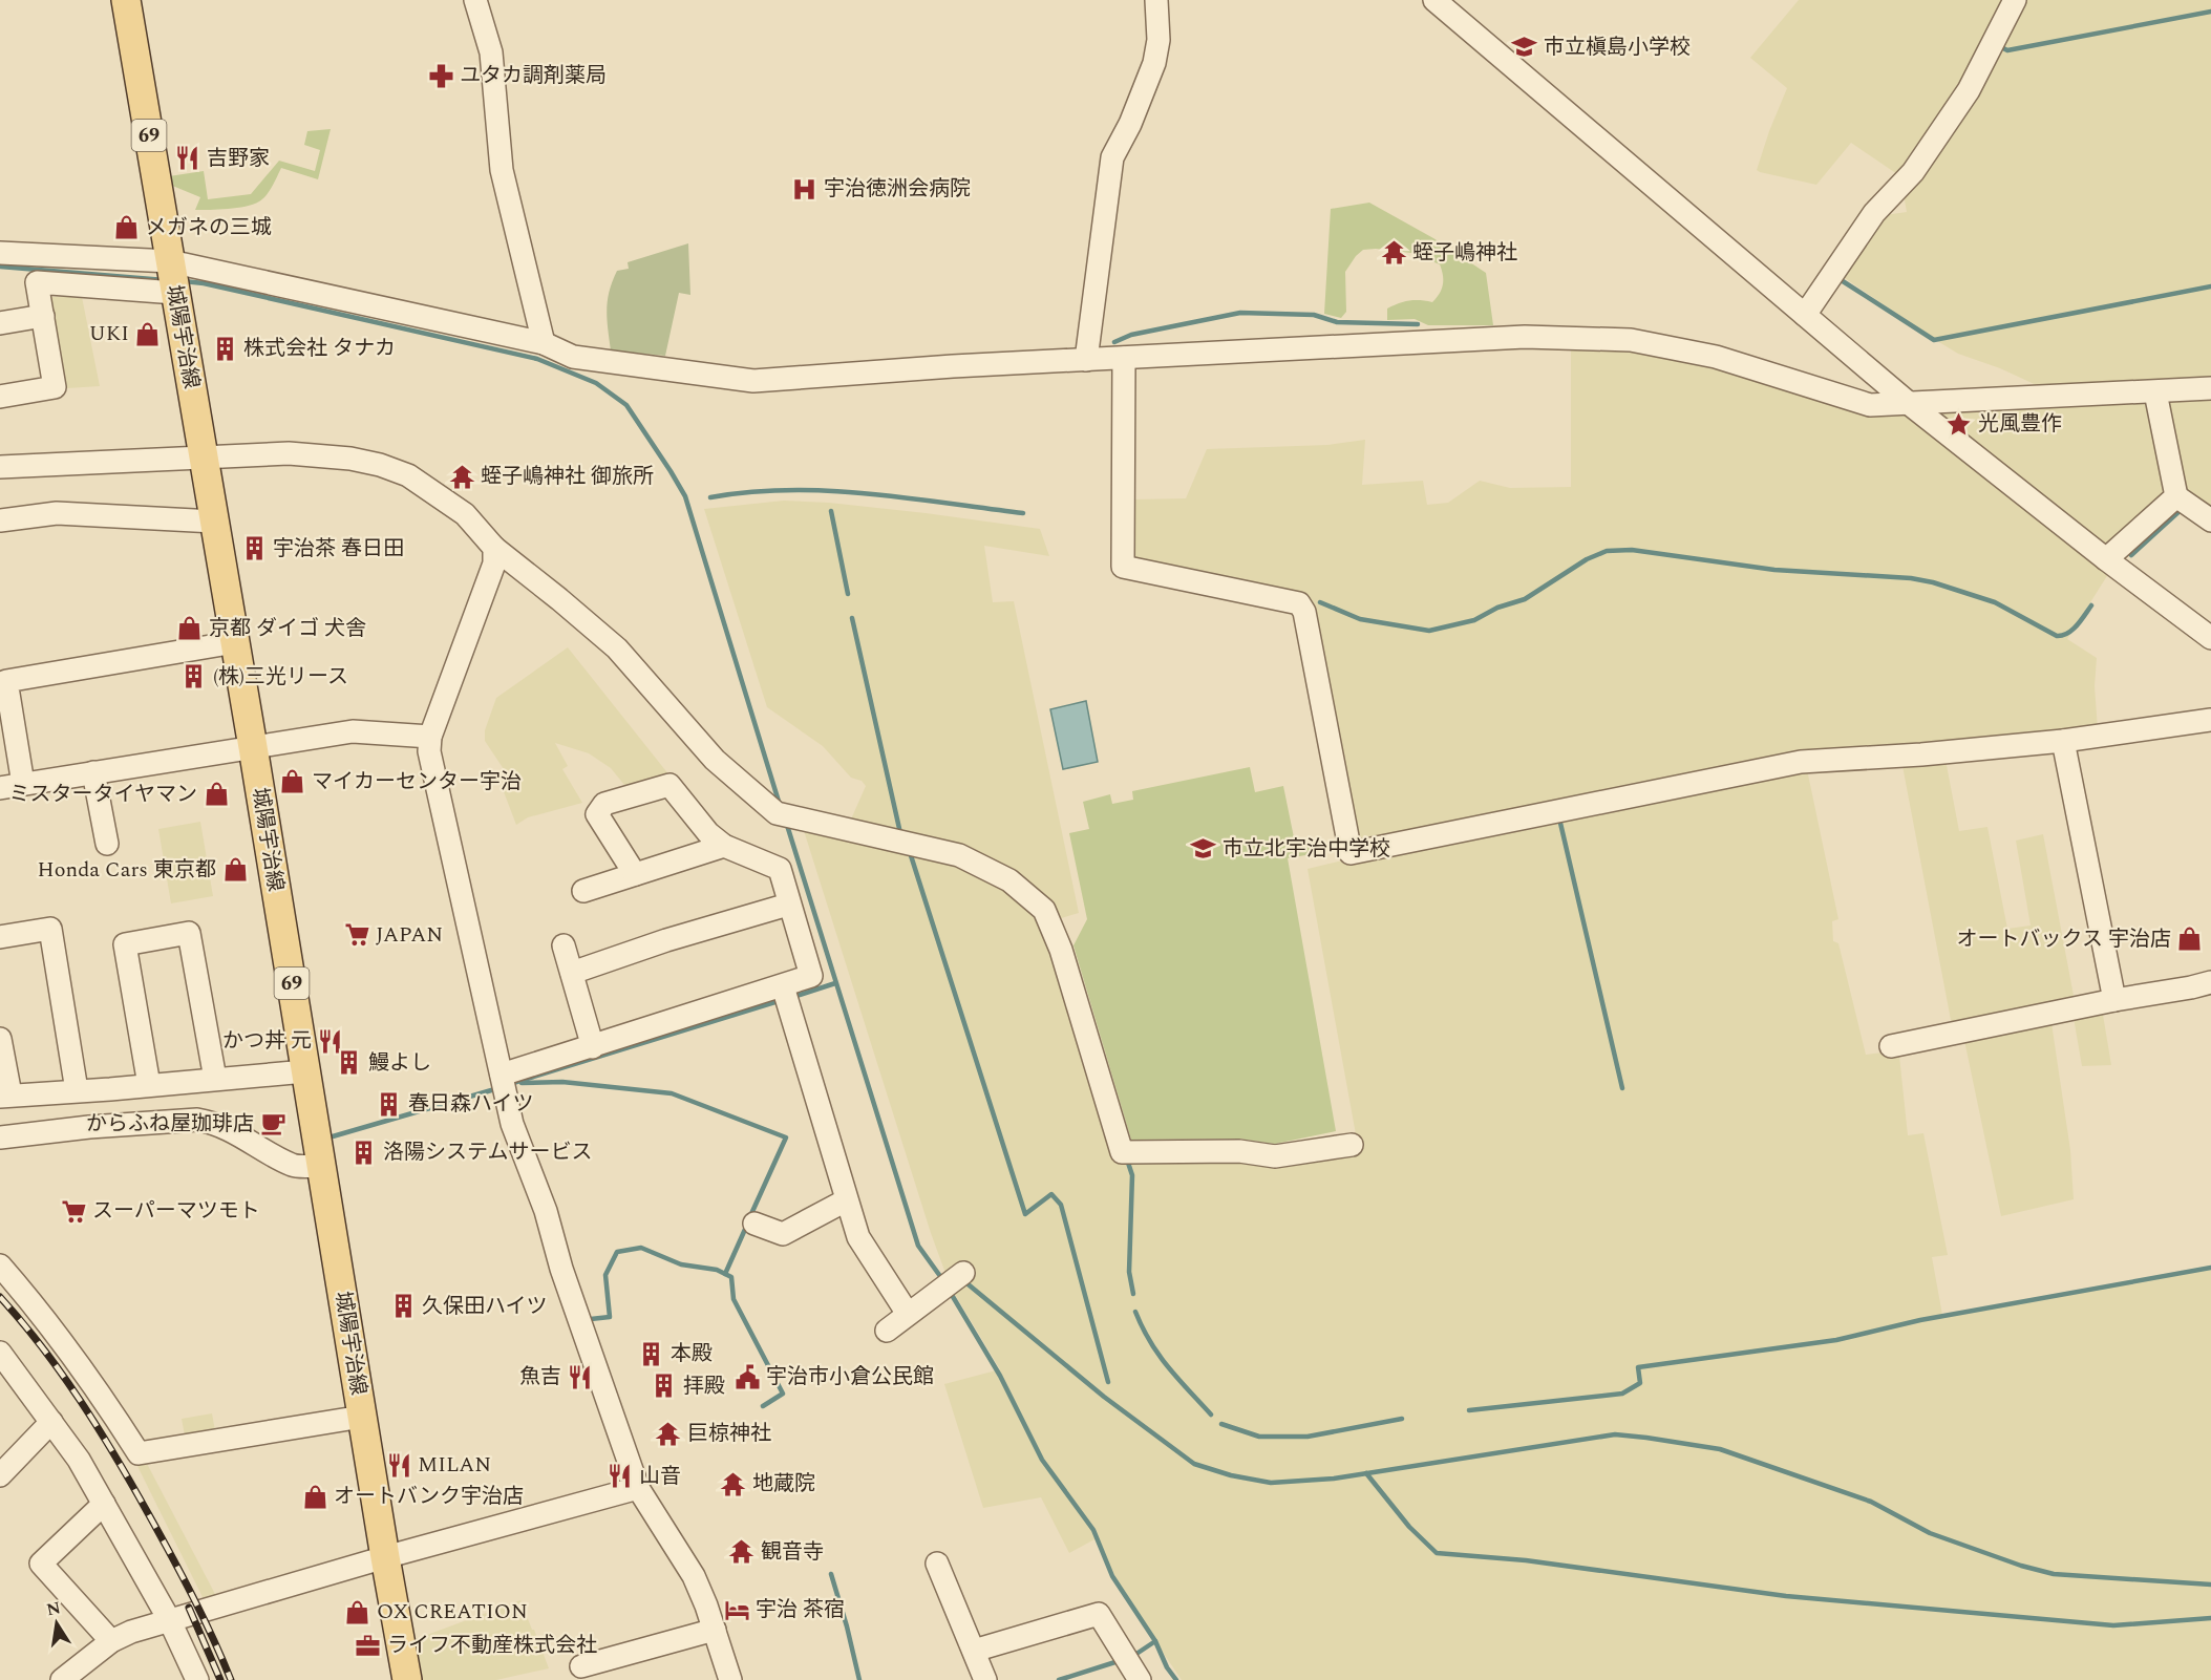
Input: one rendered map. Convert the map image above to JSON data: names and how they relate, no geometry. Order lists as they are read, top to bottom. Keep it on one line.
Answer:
{"streets":{"main road":["69","城陽宇治線"]},"places":{"school or university":["市立槇島小学校","市立北宇治中学校"],"pharmacy":["ユタカ調剤薬局"],"restaurant":["吉野家","かつ丼 元","魚吉","MILAN","山音"],"hospital":["宇治徳洲会病院"],"shop":["メガネの三城","UKI","京都 ダイゴ 犬舎","マイカーセンター宇治","ミスタータイヤマン","Honda Cars 東京都","オートバックス 宇治店","オートバンク宇治店","OX CREATION"],"temple":["蛭子嶋神社","蛭子嶋神社 御旅所","巨椋神社","地蔵院","観音寺"],"building":["株式会社 タナカ","宇治茶 春日田","(株)三光リース","鰻よし","春日森ハイツ","洛陽システムサービス","久保田ハイツ","本殿","拝殿"],"place":["光風豊作"],"supermarket":["JAPAN","スーパーマツモト"],"cafe":["からふね屋珈琲店"],"public building":["宇治市小倉公民館"],"hotel":["宇治 茶宿"],"office":["ライフ不動産株式会社"]},"north":"top"}
